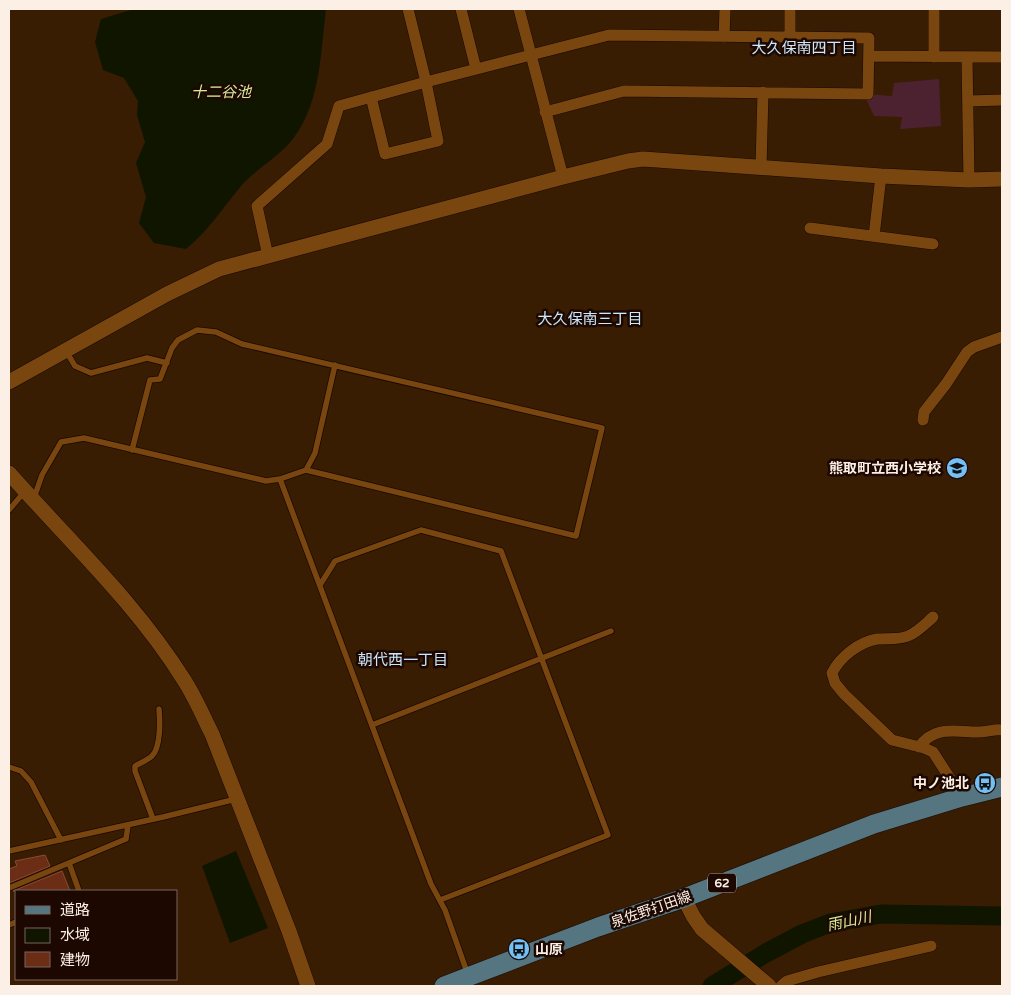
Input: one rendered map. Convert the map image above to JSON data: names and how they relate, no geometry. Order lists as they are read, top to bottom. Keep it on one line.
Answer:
{"streets":{"main road":["62","泉佐野打田線"]},"districts":["大久保南四丁目","大久保南三丁目","朝代西一丁目"],"water":["十二谷池","雨山川"],"places":{"school or university":["熊取町立西小学校"],"bus stop":["中ノ池北","山原"]},"legend":["道路","水域","建物"]}
